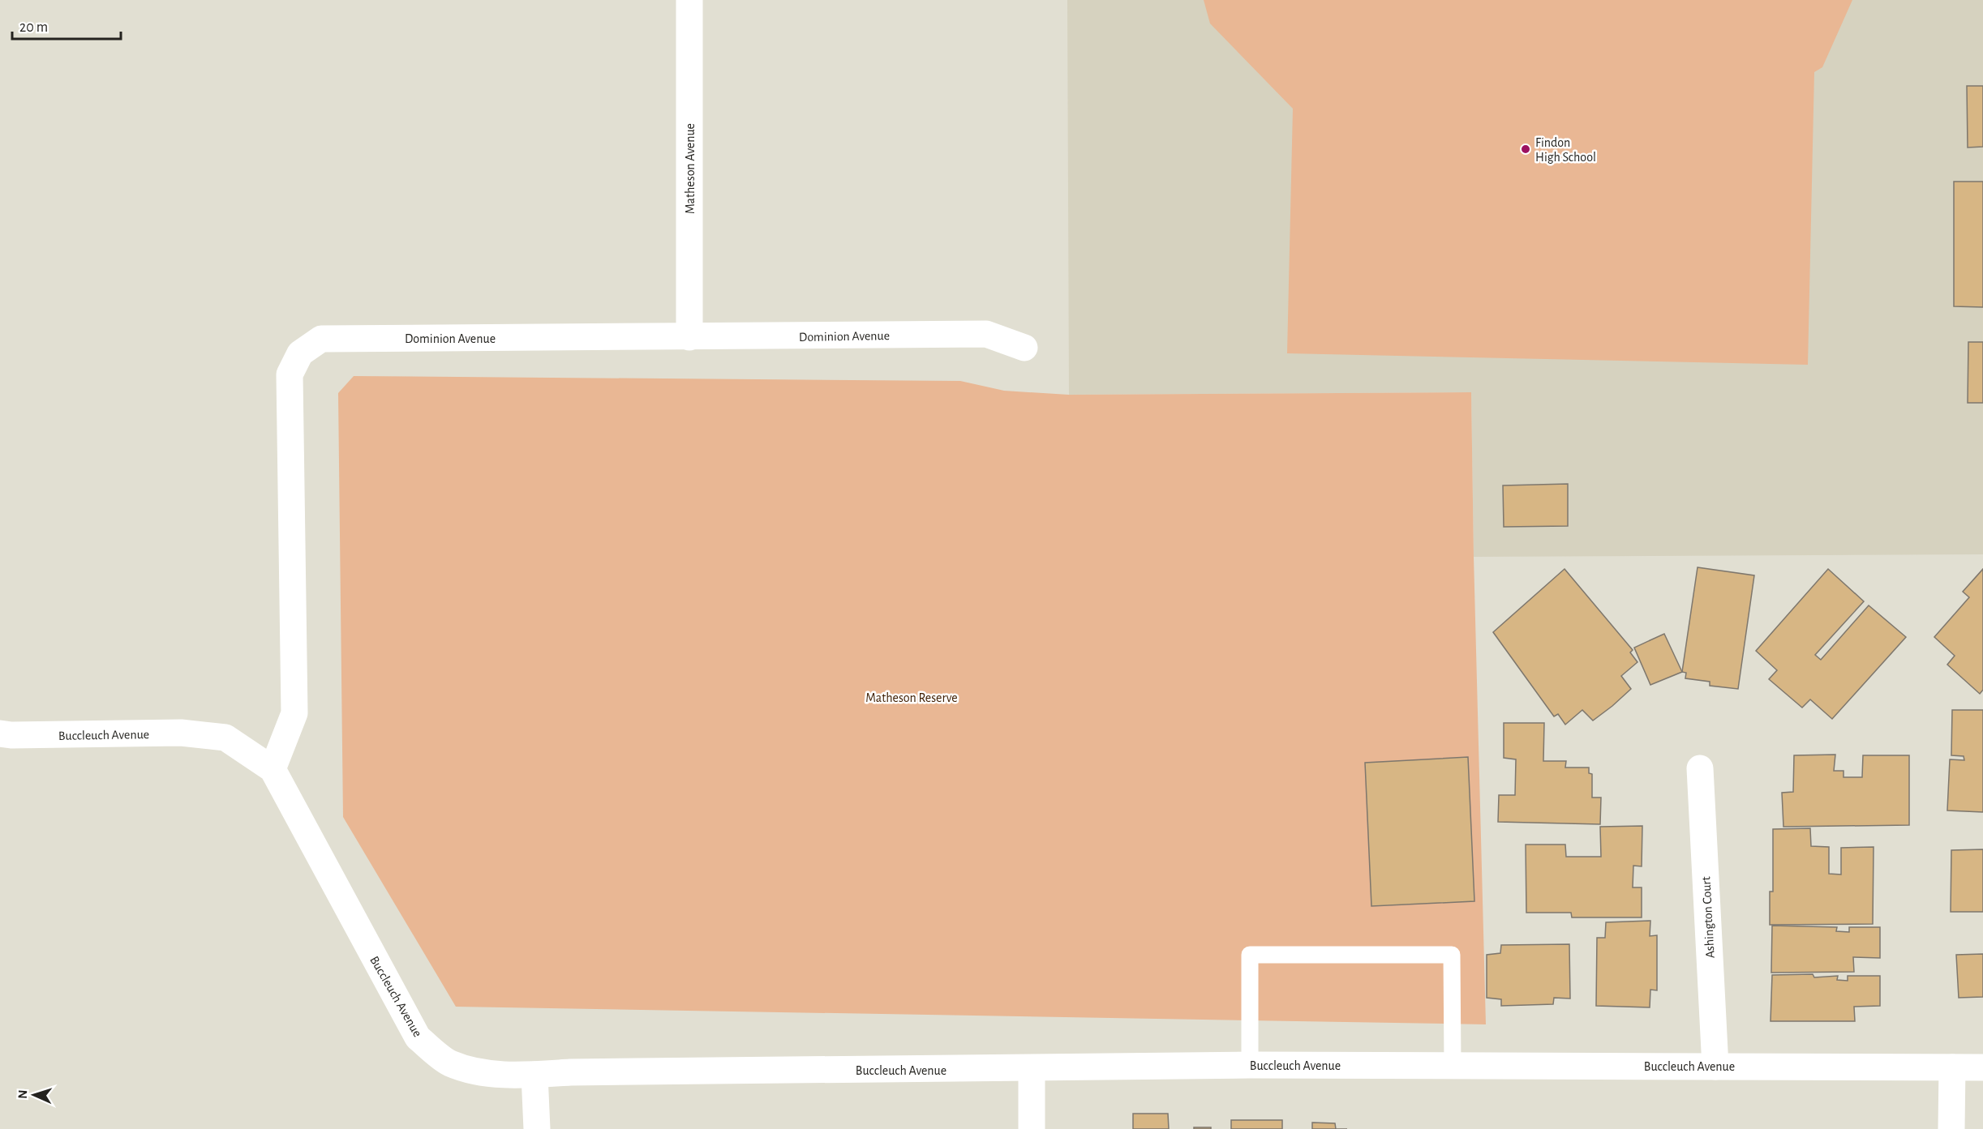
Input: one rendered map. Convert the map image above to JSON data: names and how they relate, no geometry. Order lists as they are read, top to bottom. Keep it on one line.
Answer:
{"streets":{"street":["Matheson Avenue","Dominion Avenue","Buccleuch Avenue","Ashington Court"]},"crossings":[["Matheson Avenue","Dominion Avenue"],["Dominion Avenue","Buccleuch Avenue"],["Buccleuch Avenue","Ashington Court"]],"parks":["Matheson Reserve"],"places":["Findon High School"],"scale_bar":"20 m","north":"left"}
